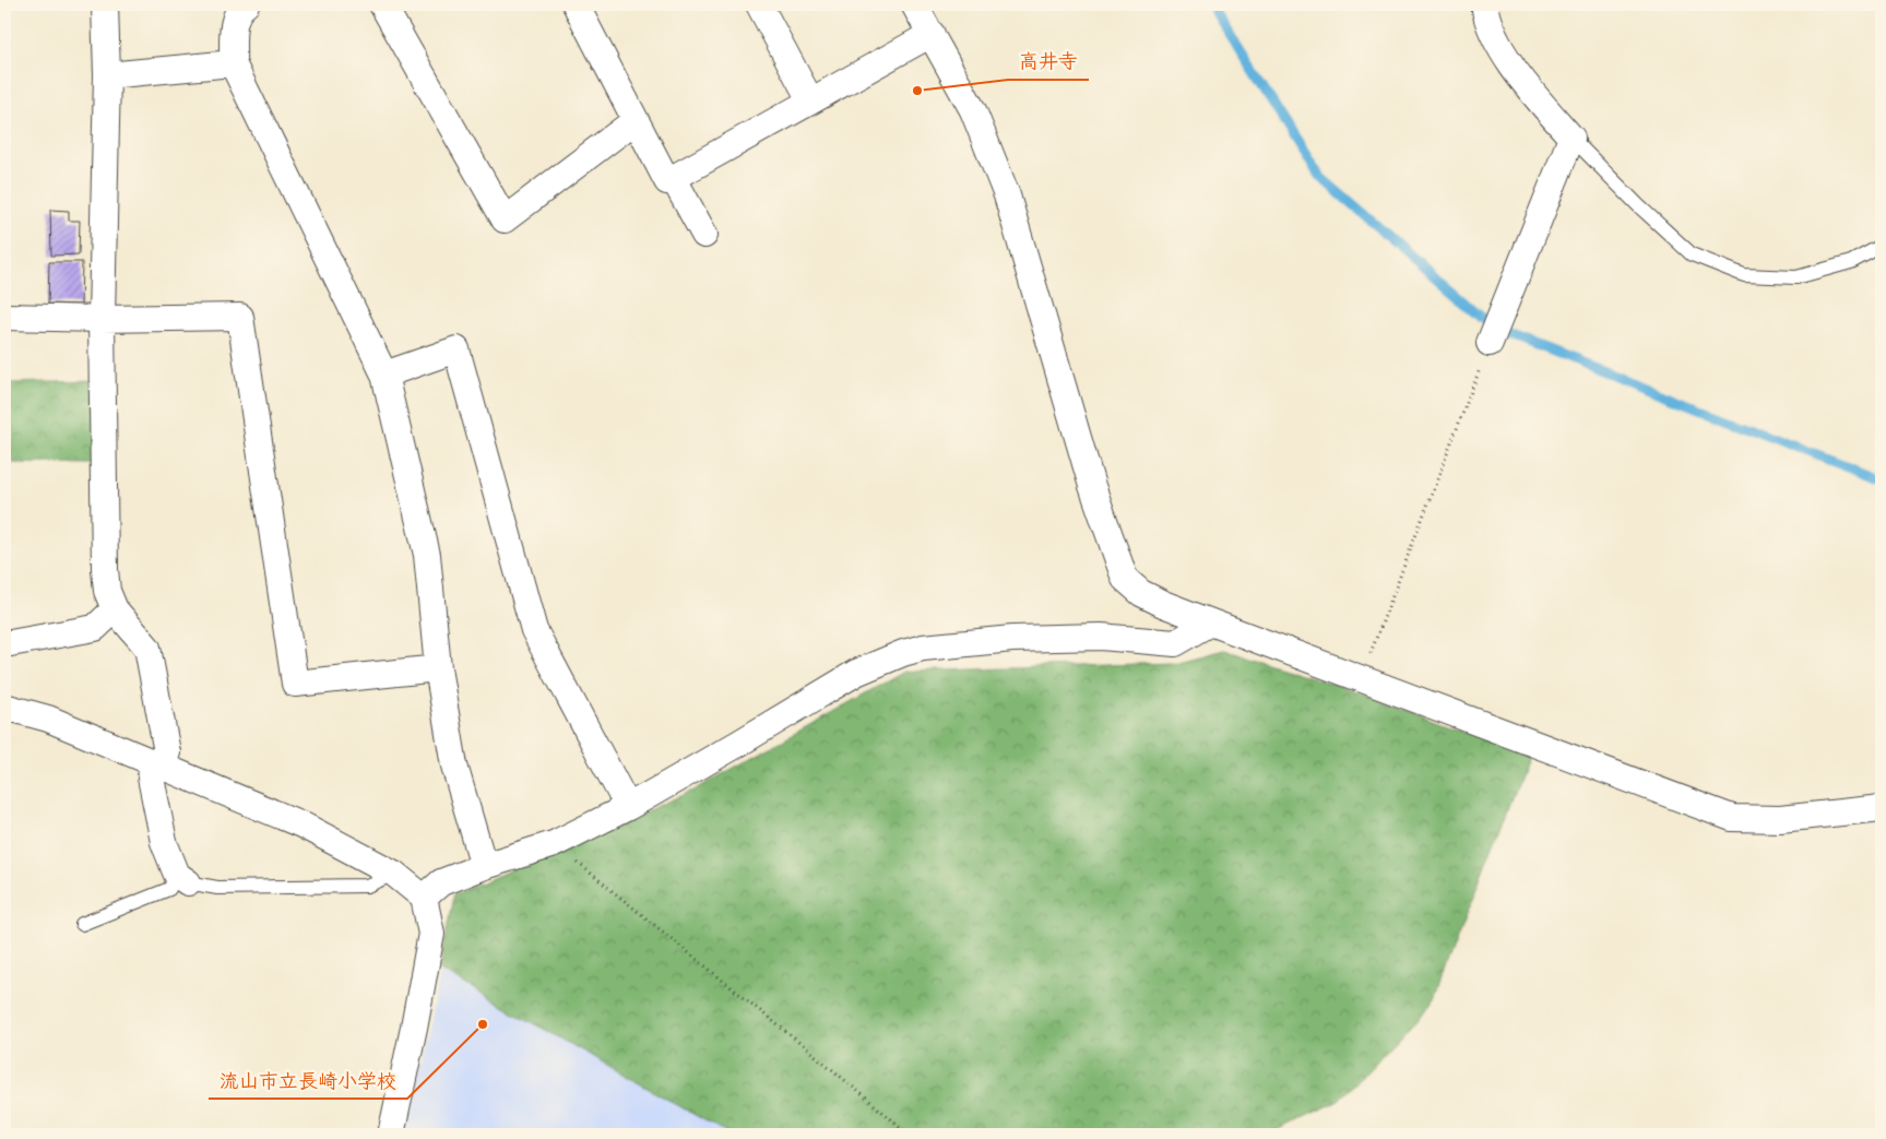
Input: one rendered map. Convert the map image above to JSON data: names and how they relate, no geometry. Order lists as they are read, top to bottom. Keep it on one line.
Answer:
{"places":["高井寺","流山市立長崎小学校"]}
